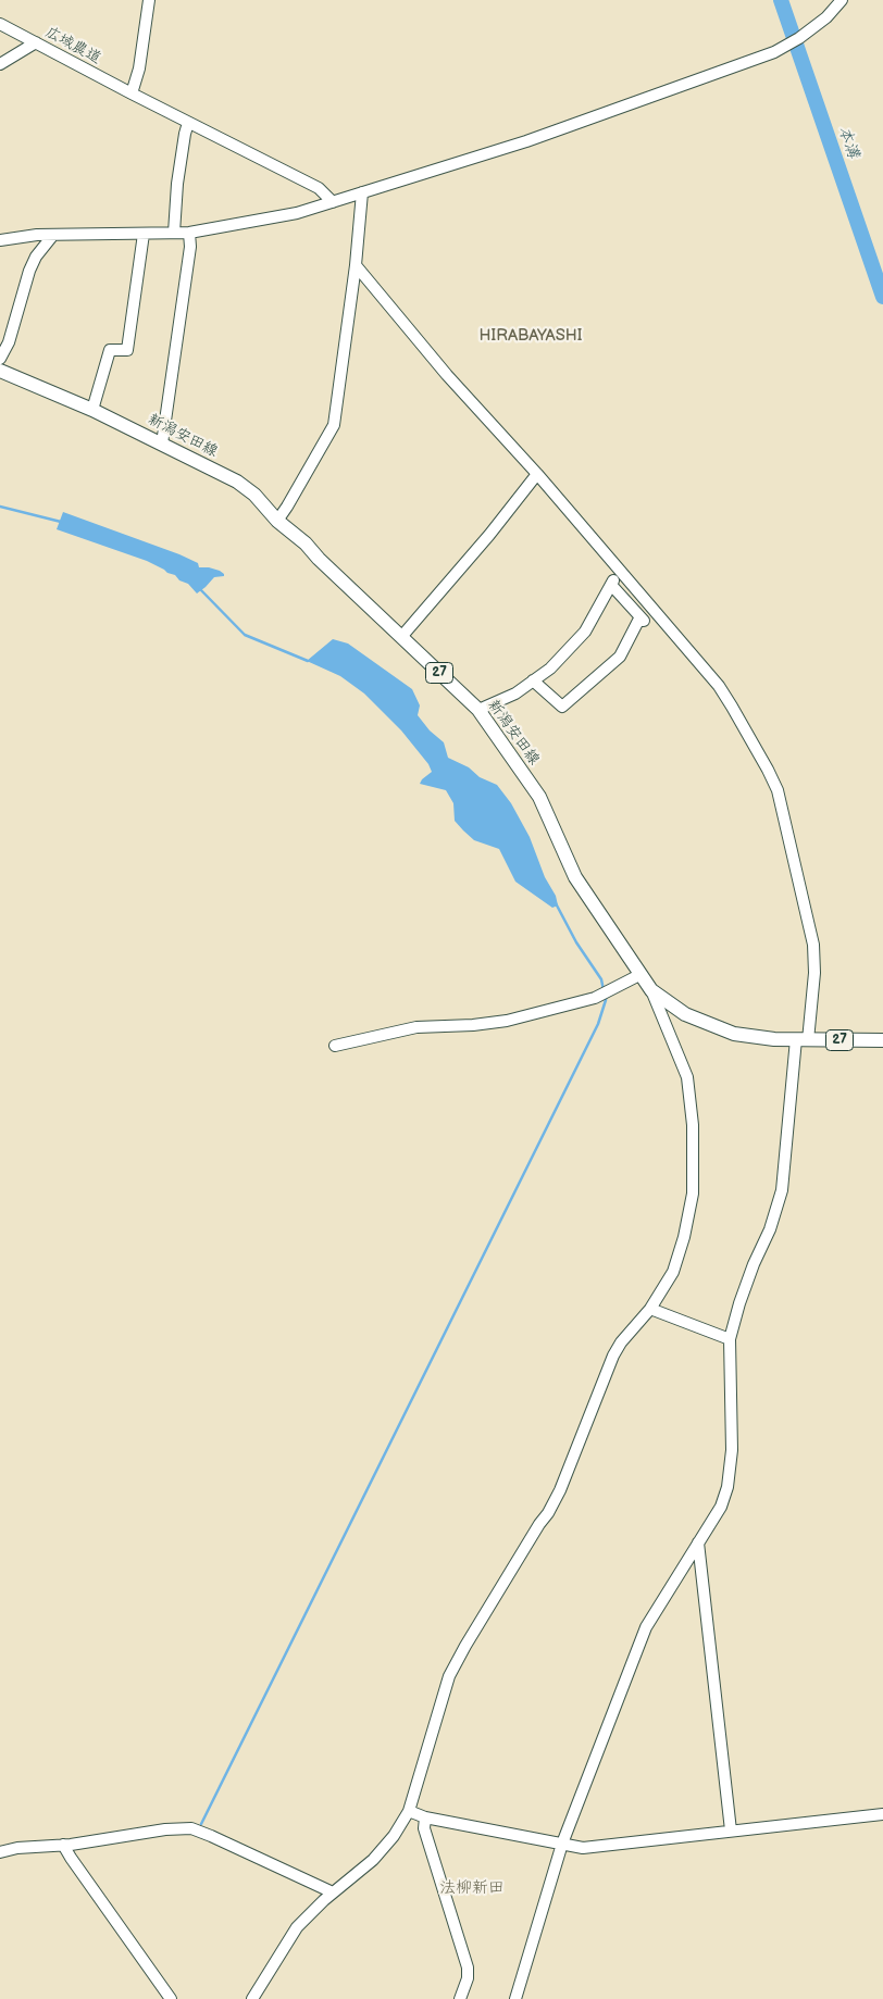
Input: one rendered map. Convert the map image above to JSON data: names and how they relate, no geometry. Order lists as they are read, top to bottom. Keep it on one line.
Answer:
{"streets":{"main road":["新潟安田線","27"],"street":["広域農道"]},"districts":["HIRABAYASHI","法柳新田"],"water":["本溝"]}
